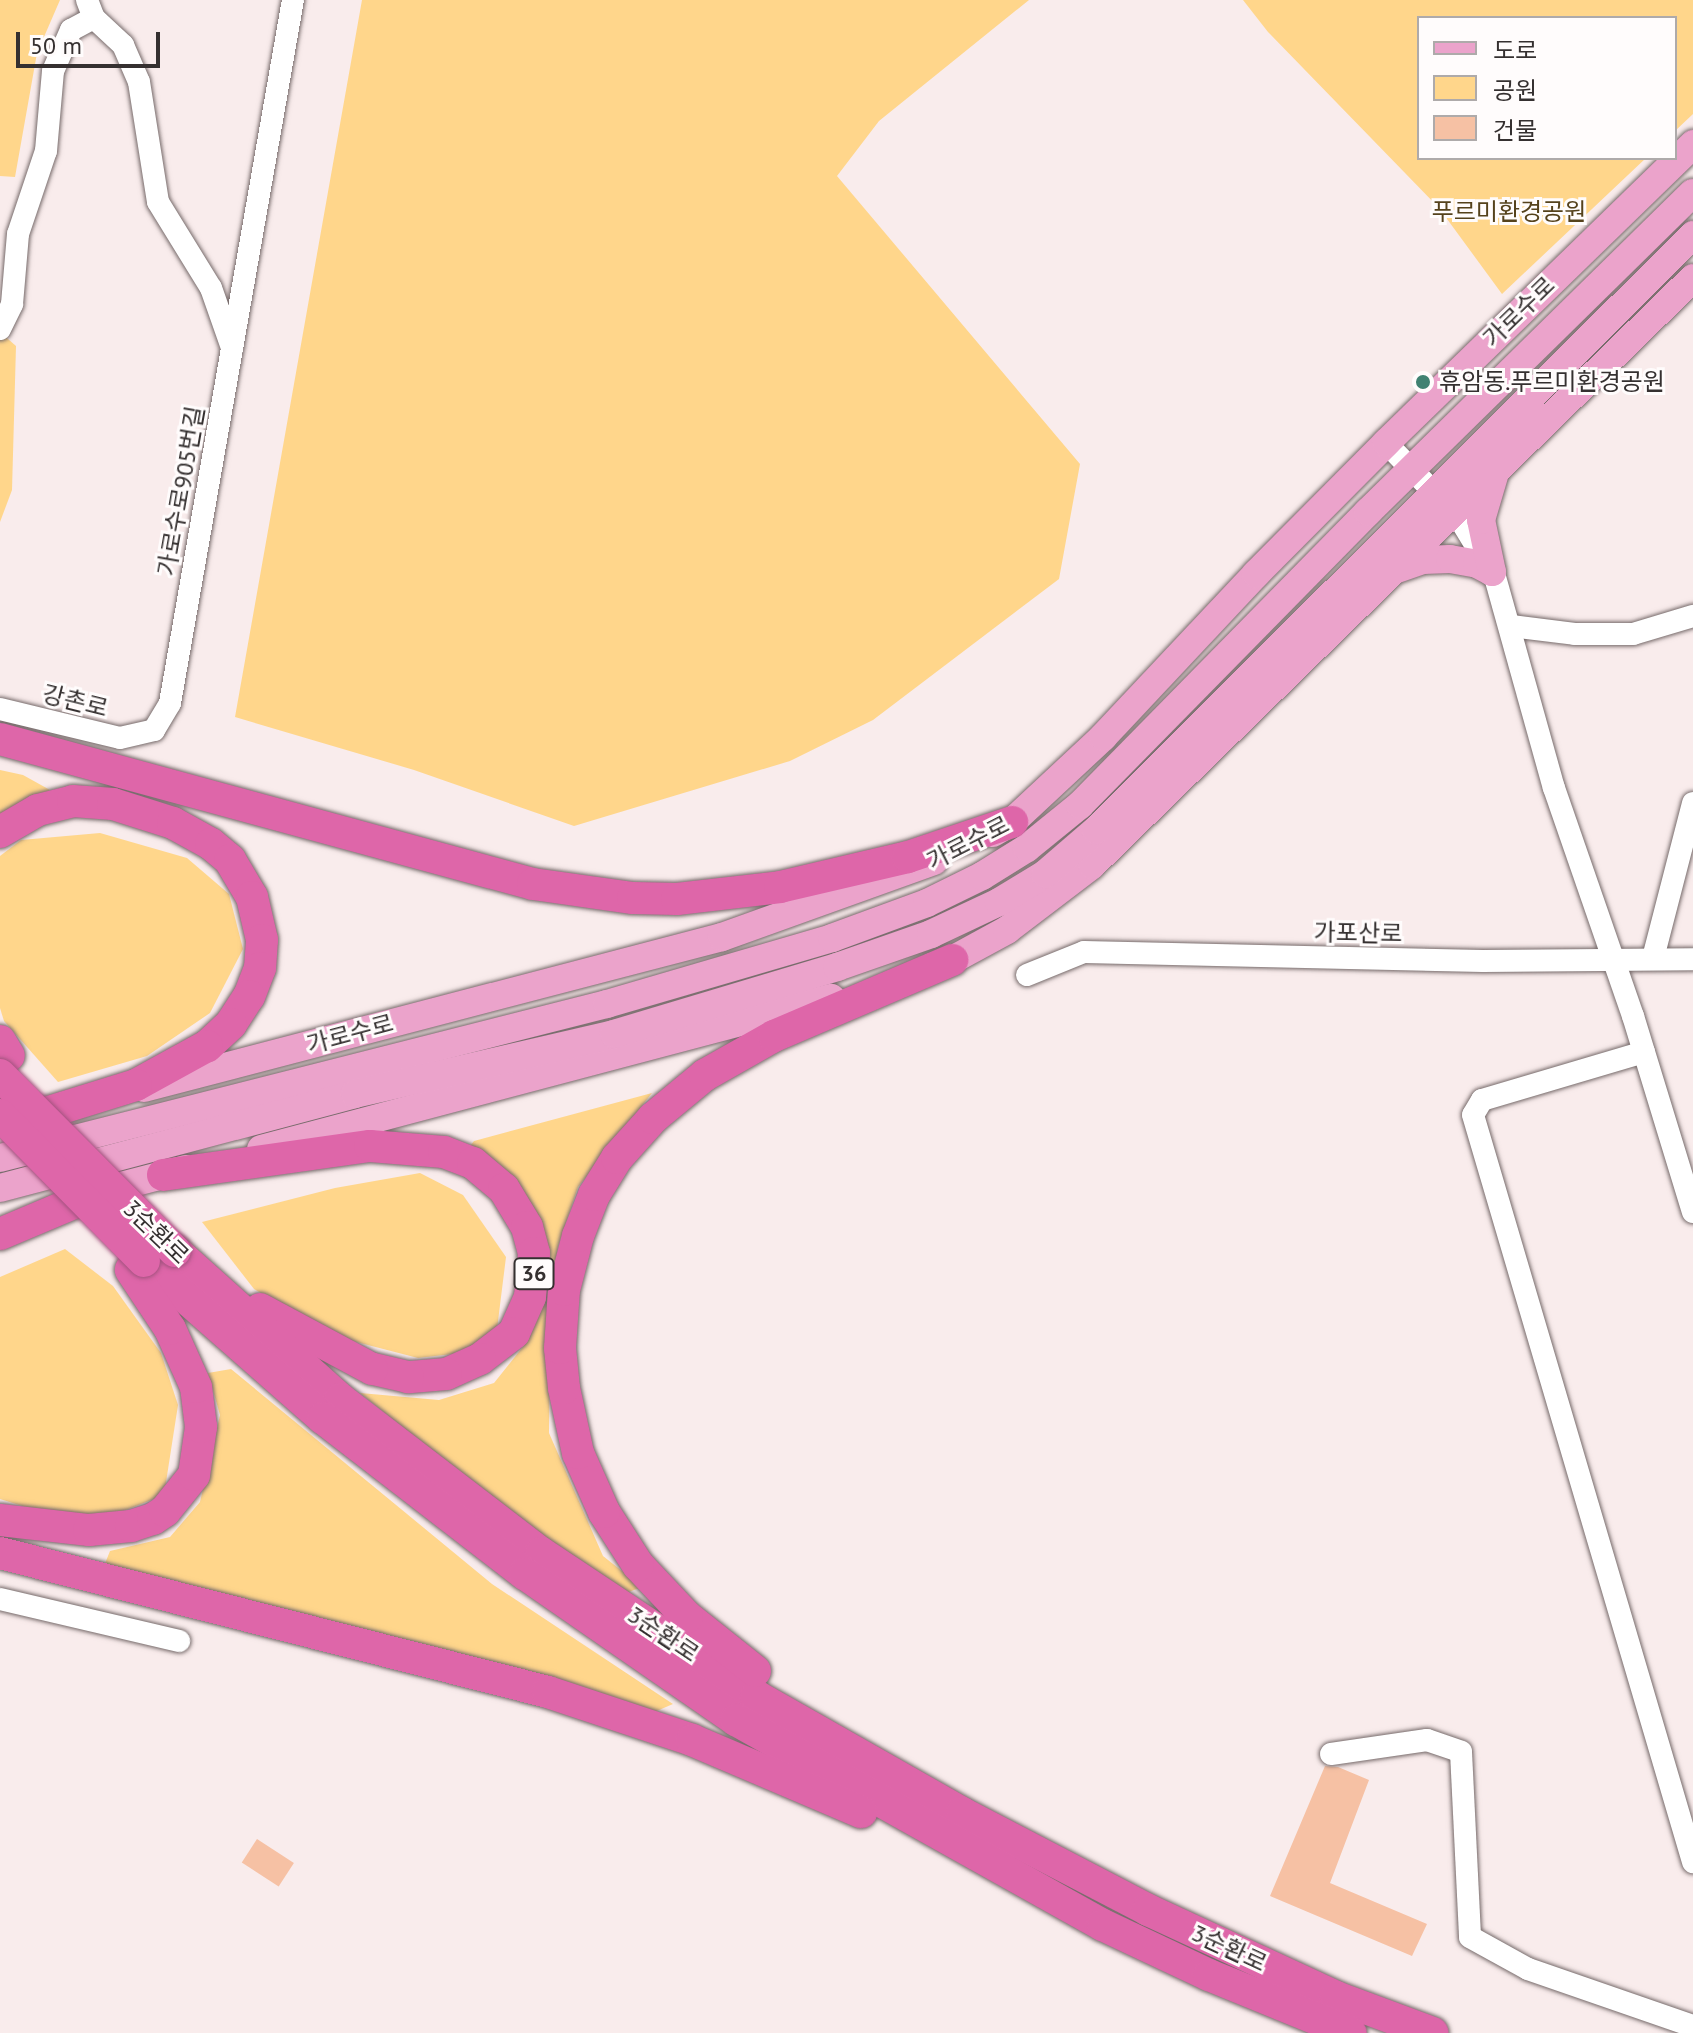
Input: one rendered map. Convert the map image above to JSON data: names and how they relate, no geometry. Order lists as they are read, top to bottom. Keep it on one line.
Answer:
{"streets":{"highway":["3순환로","36"],"main road":["가로수로"],"street":["가로수로905번길","강촌로","가포산로"]},"crossings":[["가로수로","3순환로"],["가로수로905번길","강촌로"],["3순환로","36"]],"parks":["푸르미환경공원"],"places":["휴암동.푸르미환경공원"],"legend":["도로","공원","건물"],"scale_bar":"50 m"}
